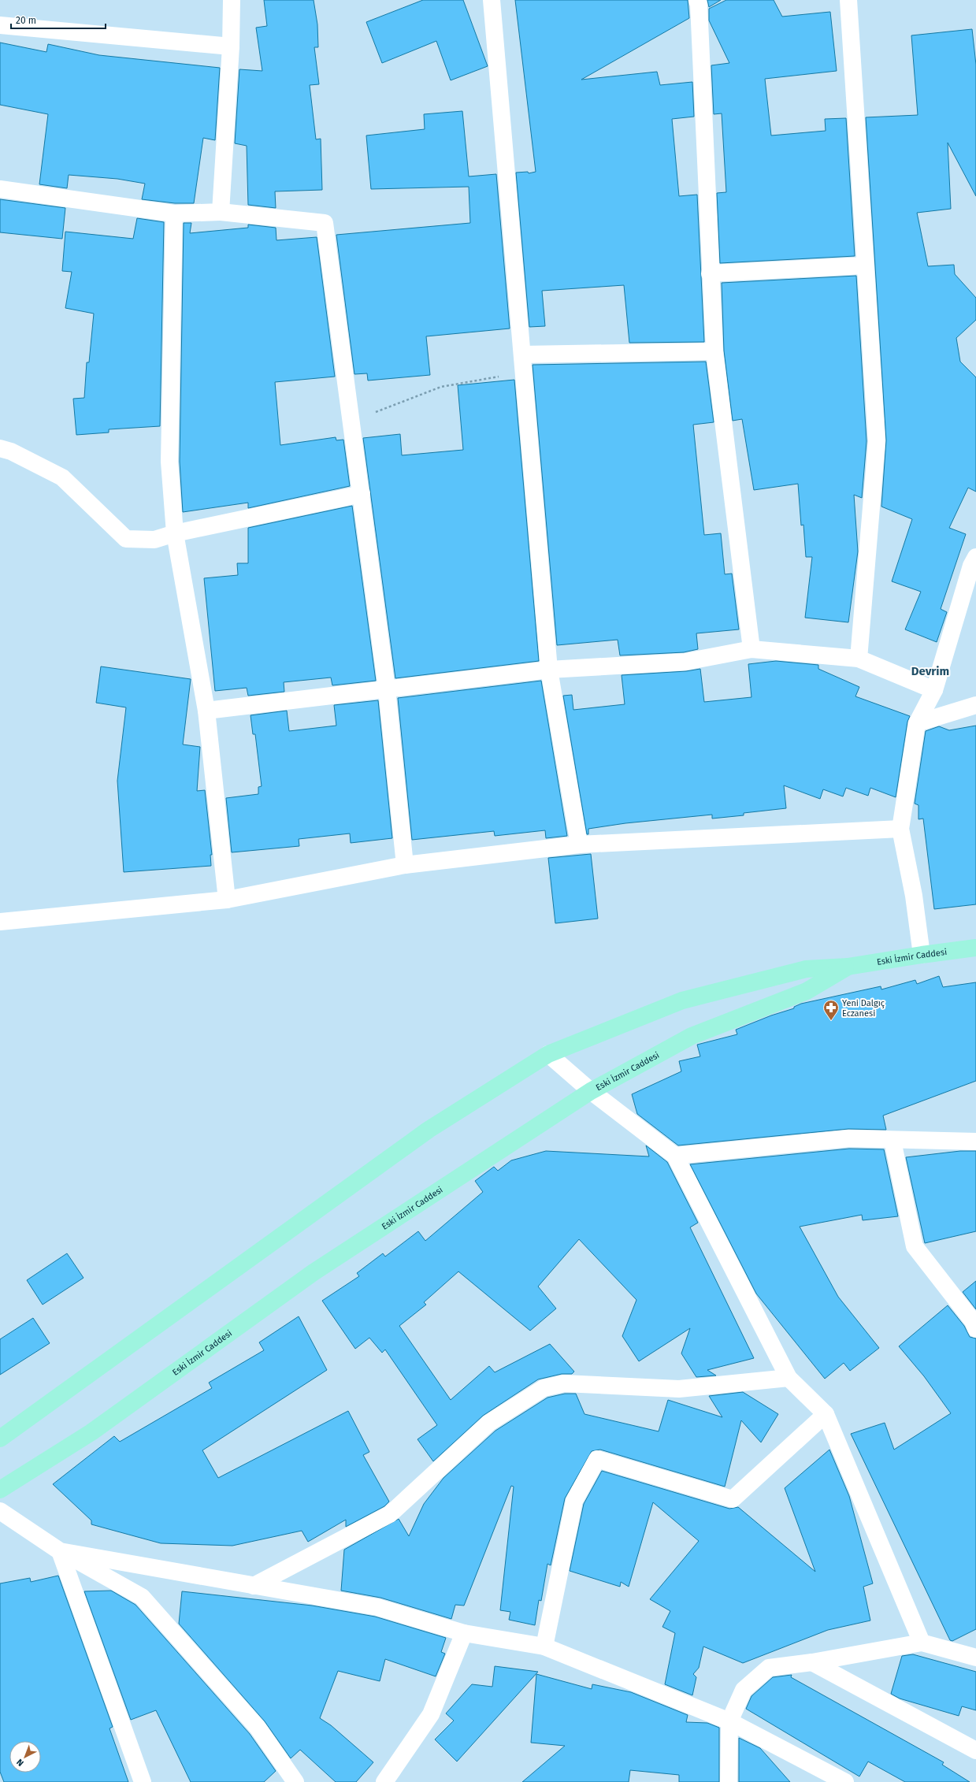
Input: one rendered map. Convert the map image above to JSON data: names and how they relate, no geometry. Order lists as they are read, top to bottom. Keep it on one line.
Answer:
{"streets":{"main road":["Eski İzmir Caddesi"]},"districts":["Devrim"],"places":{"pharmacy":["Yeni Dalgıç Eczanesi"]},"scale_bar":"20 m","north":"bottom left"}
